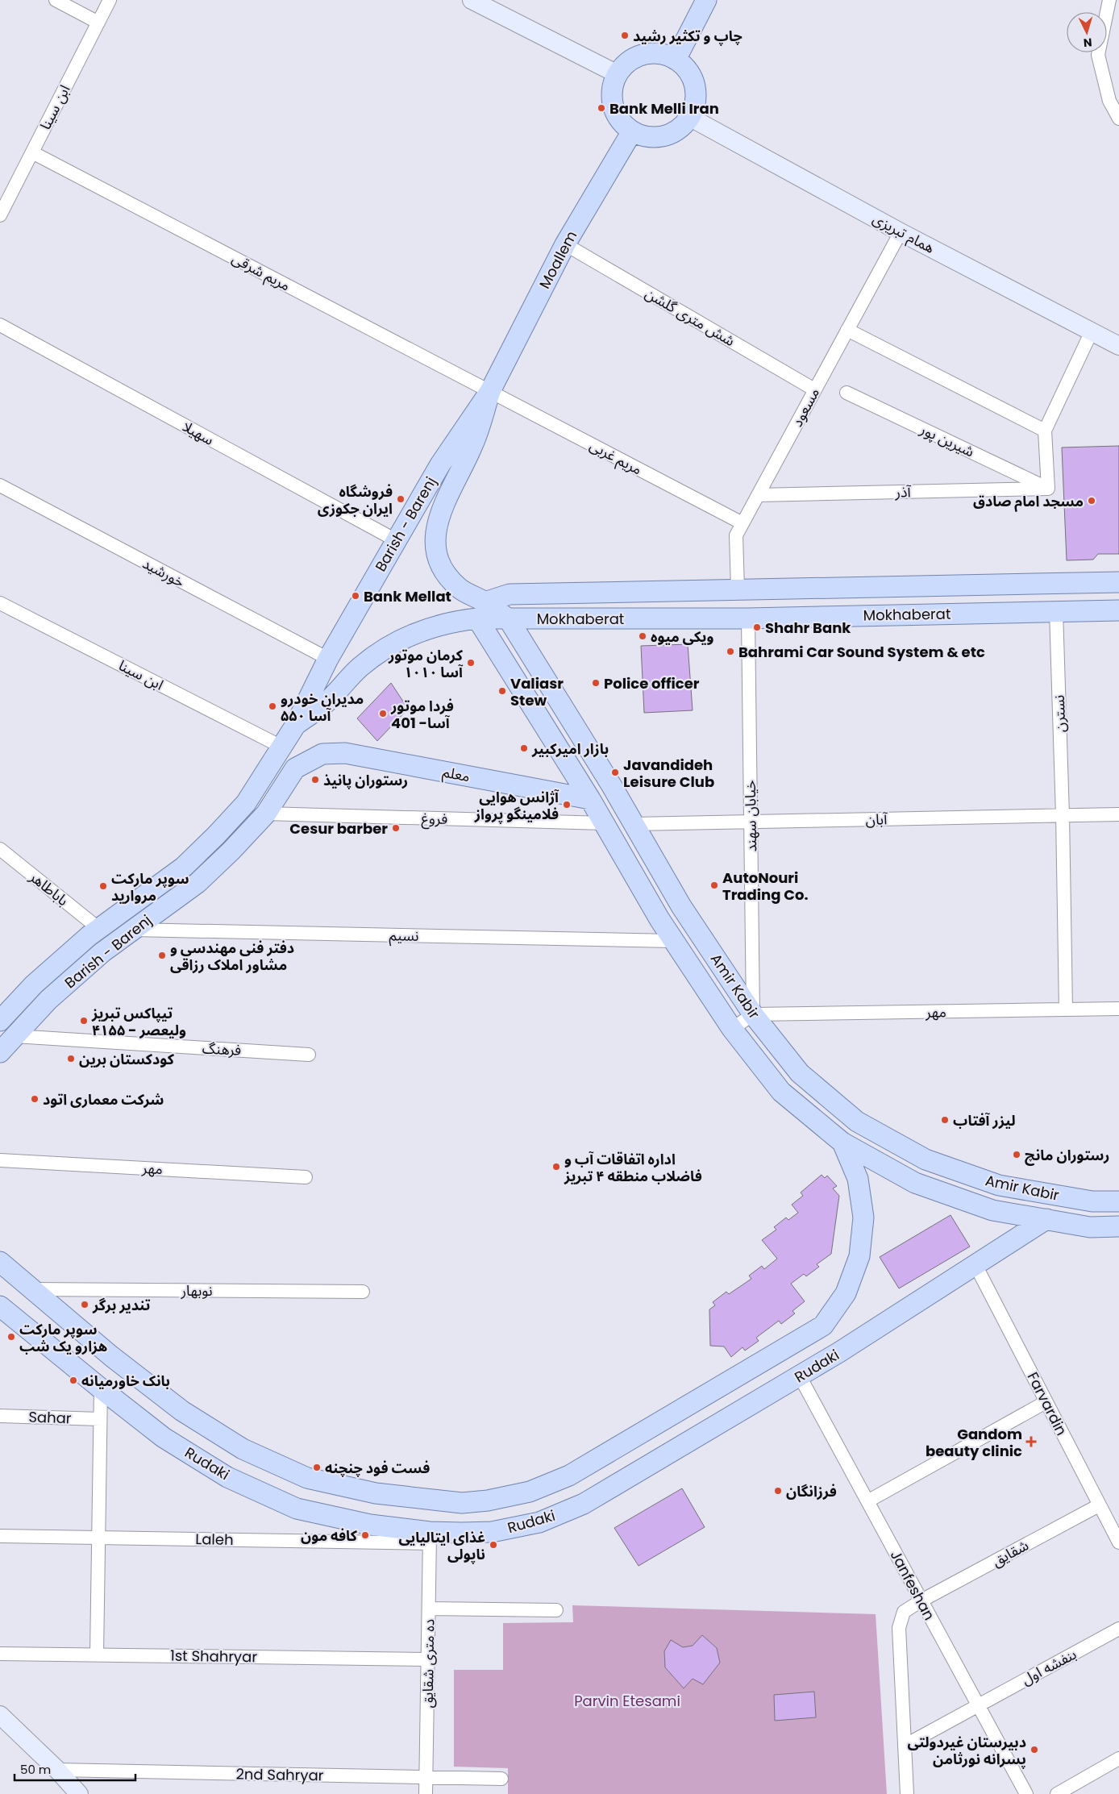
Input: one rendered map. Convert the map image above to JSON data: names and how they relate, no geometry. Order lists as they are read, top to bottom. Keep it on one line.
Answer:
{"streets":{"main road":["Moallem","Barish - Barenj","Mokhaberat","معلم","Amir Kabir","Rudaki"],"street":["ابن سینا","همام تبریزی","مریم شرقی","شش متری گلشن","مسعود","سهیلا","شیرین پور","مریم غربی","آذر","خورشید","نسترن","خیابان سهند","فروغ","آبان","باباطاهر","نسیم","مهر","فرهنگ","نوبهار","Farvardin","Sahar","Laleh","شقایق","Janfeshan","1st Shahryar","ده متری شقایق","بنفشه اول","2nd Sahryar"]},"crossings":[["ابن سینا","مریم شرقی"],["ابن سینا","Barish - Barenj"],["همام تبریزی","Moallem"],["همام تبریزی","مسعود"],["Moallem","مریم شرقی"],["Moallem","شش متری گلشن"],["Moallem","مریم غربی"],["Moallem","Barish - Barenj"],["مریم شرقی","مریم غربی"],["مریم شرقی","Barish - Barenj"],["شش متری گلشن","مسعود"],["مسعود","مریم غربی"],["مسعود","آذر"],["مسعود","Mokhaberat"],["سهیلا","Barish - Barenj"],["شیرین پور","آذر"],["مریم غربی","Barish - Barenj"],["Barish - Barenj","خورشید"],["Barish - Barenj","Mokhaberat"],["Barish - Barenj","معلم"],["Barish - Barenj","فروغ"],["Barish - Barenj","باباطاهر"],["Barish - Barenj","نسیم"],["Barish - Barenj","Amir Kabir"],["Barish - Barenj","فرهنگ"],["Mokhaberat","نسترن"],["Mokhaberat","خیابان سهند"],["Mokhaberat","Amir Kabir"],["نسترن","آبان"],["نسترن","مهر"],["معلم","فروغ"],["معلم","Amir Kabir"],["خیابان سهند","آبان"],["خیابان سهند","Amir Kabir"],["خیابان سهند","مهر"],["فروغ","Amir Kabir"],["آبان","Amir Kabir"],["نسیم","Amir Kabir"],["Amir Kabir","مهر"],["Amir Kabir","Rudaki"],["نوبهار","Rudaki"],["Rudaki","Farvardin"],["Rudaki","Laleh"],["Rudaki","Janfeshan"],["Rudaki","ده متری شقایق"],["Farvardin","شقایق"],["Laleh","ده متری شقایق"],["شقایق","Janfeshan"],["شقایق","بنفشه اول"],["Janfeshan","بنفشه اول"],["1st Shahryar","ده متری شقایق"],["ده متری شقایق","2nd Sahryar"]],"parks":["Parvin Etesami"],"places":{"other":["چاپ و تکثیر رشید","Bank Melli Iran","فروشگاه ایران جکوزی","مسجد امام صادق","Bank Mellat","Shahr Bank","ویکی میوه","Bahrami Car Sound System & etc","کرمان موتور ۱۰۱۰ آسا","Police officer","Valiasr Stew","مدیران خودرو ۵۵۰ آسا","فردا موتور 401 -آسا","بازار امیرکبیر","Javandideh Leisure Club","رستوران پانیذ","آژانس هوایی فلامینگو پرواز","Cesur barber","AutoNouri Trading Co.","سوپر مارکت مروارید","دفتر فنی مهندسی و مشاور املاک رزاقی","تیپاکس تبریز ولیعصر - ۴۱۵۵","کودکستان برین","شرکت معماری اتود","لیزر آفتاب","رستوران مانچ","اداره اتفاقات آب و فاضلاب منطقه ۴ تبریز","تندیر برگر","سوپر مارکت هزارو یک شب","بانک خاورمیانه","فست فود چنچنه","فرزانگان","کافه مون","غذای ایتالیایی ناپولی","دبیرستان غیردولتی پسرانه نورثامن"],"health":["Gandom beauty clinic"]},"scale_bar":"50 m","north":"bottom"}
